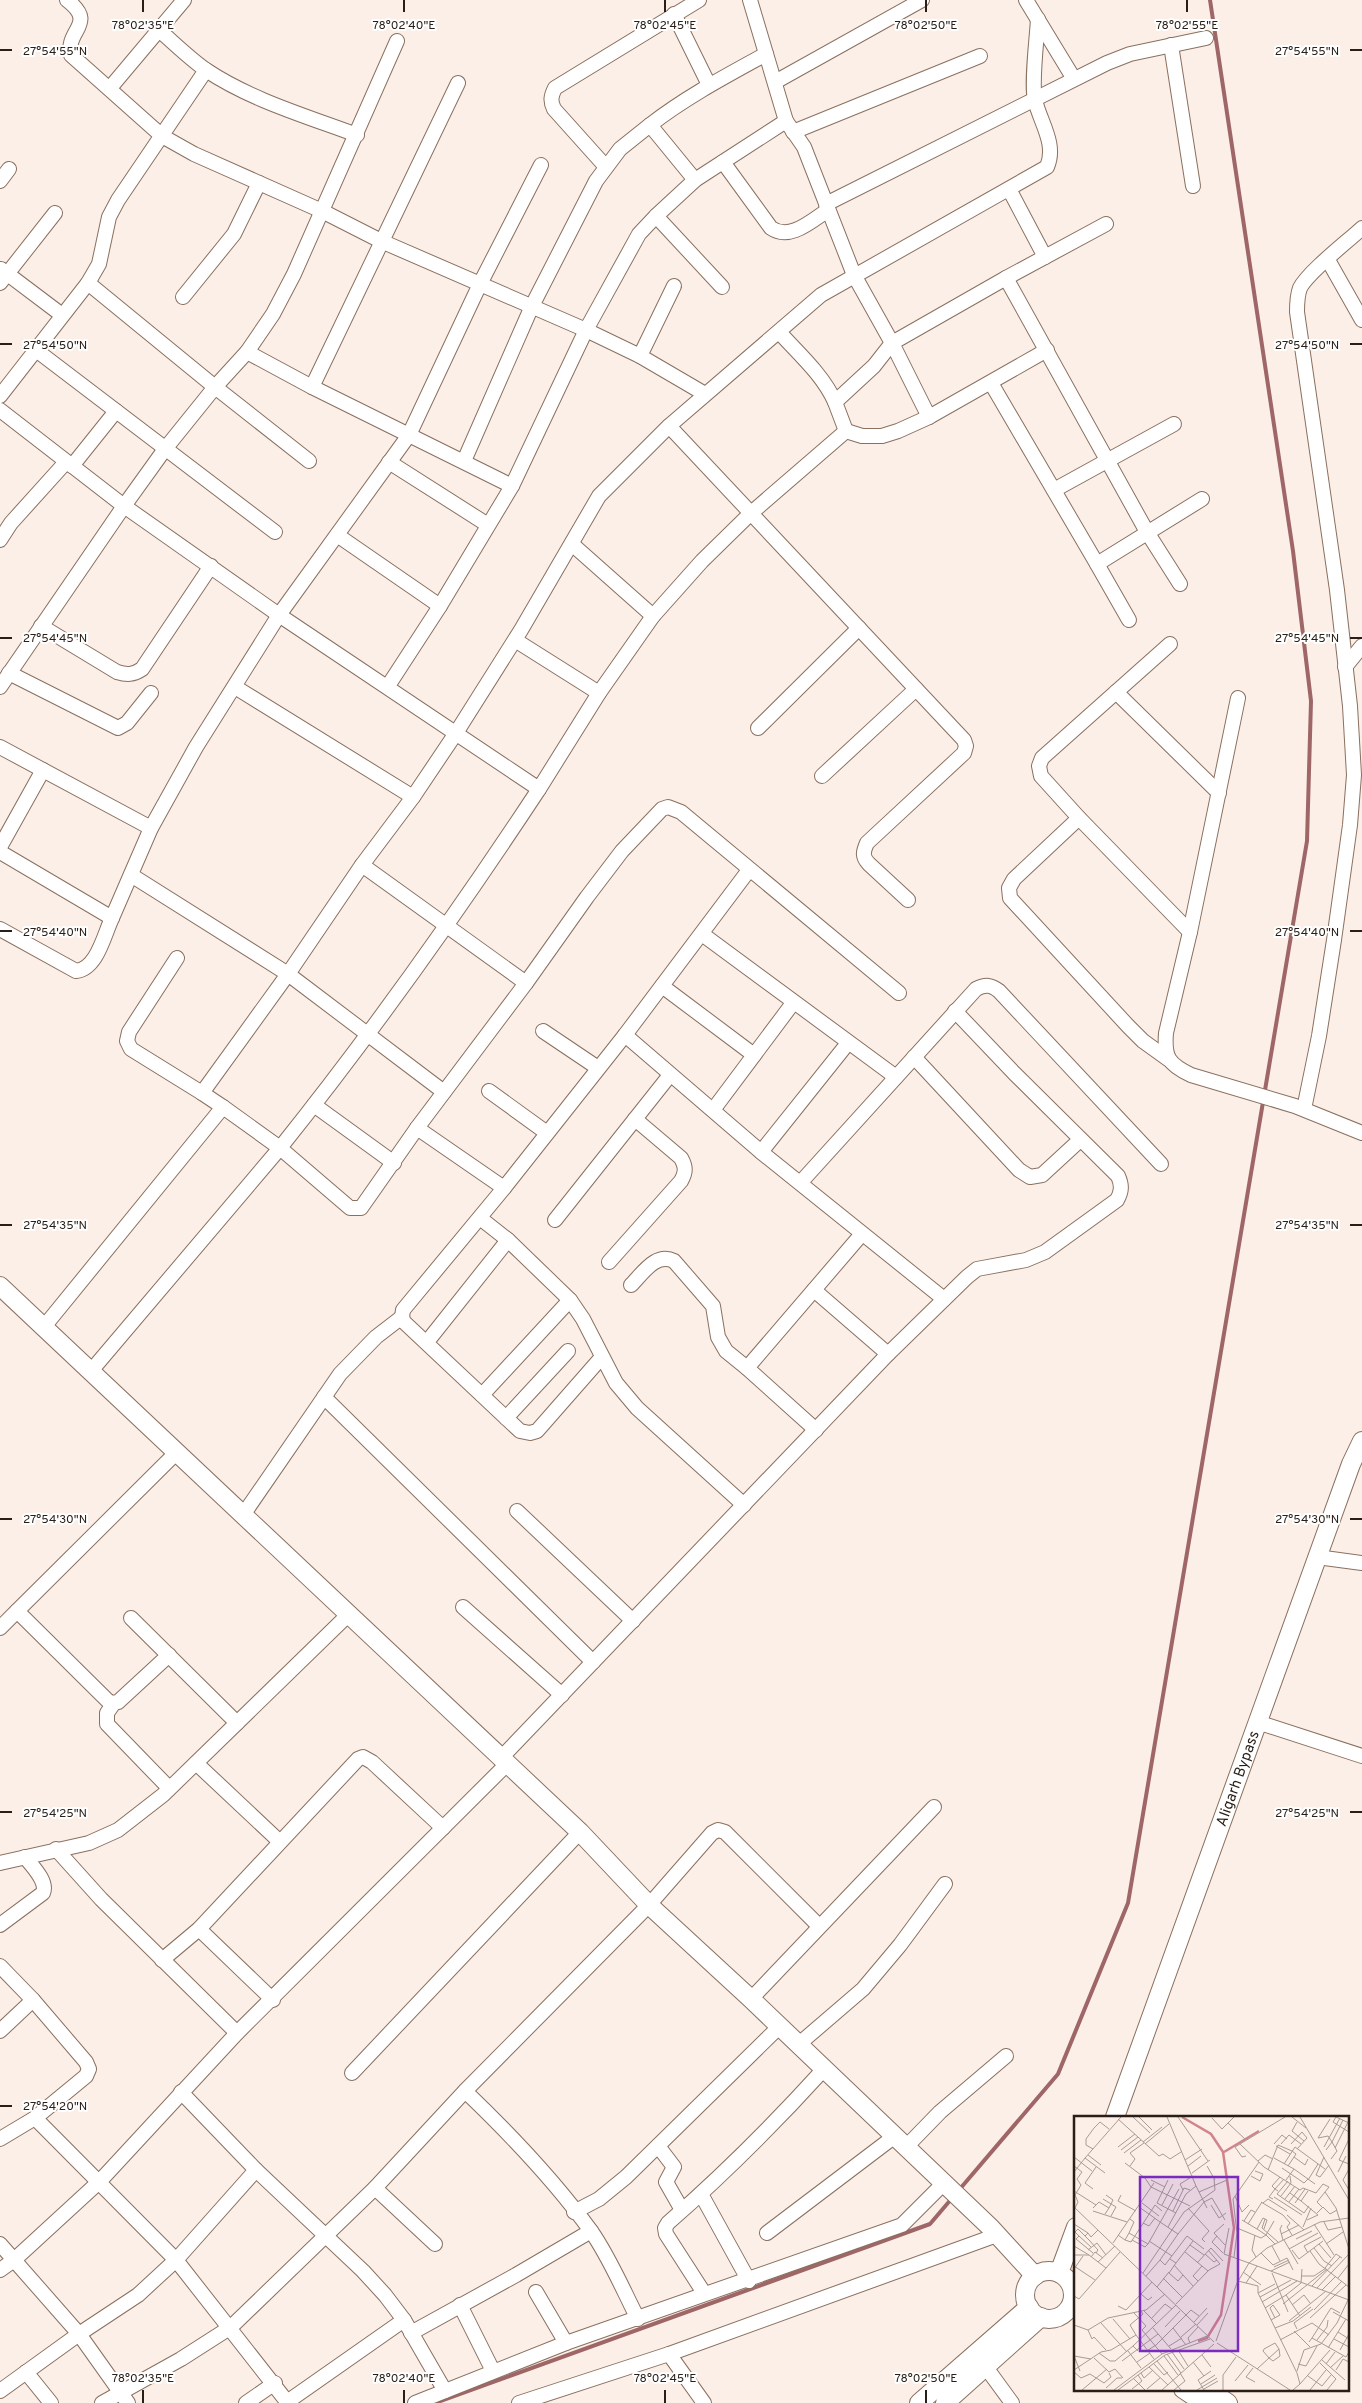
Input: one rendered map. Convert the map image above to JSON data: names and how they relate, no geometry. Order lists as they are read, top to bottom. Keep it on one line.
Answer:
{"streets":{"main road":["Aligarh Bypass"]},"coordinates":["78°02'35\"E","78°02'40\"E","78°02'45\"E","78°02'50\"E","78°02'55\"E","27°54'55\"N","27°54'50\"N","27°54'45\"N","27°54'40\"N","27°54'35\"N","27°54'30\"N","27°54'25\"N","27°54'20\"N"]}
